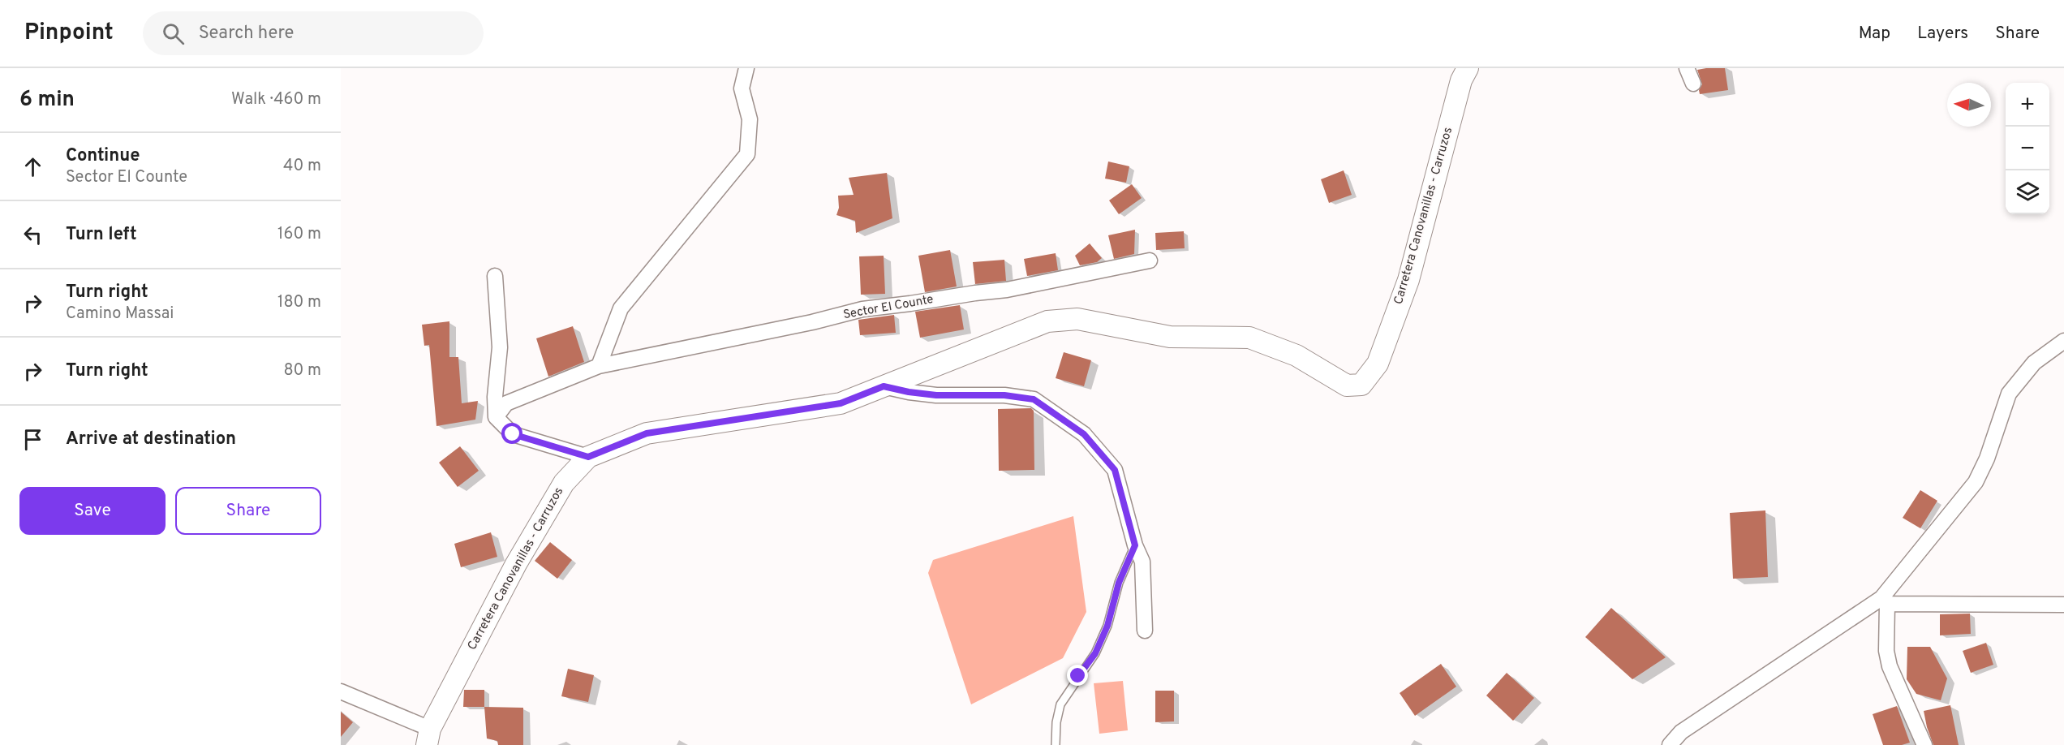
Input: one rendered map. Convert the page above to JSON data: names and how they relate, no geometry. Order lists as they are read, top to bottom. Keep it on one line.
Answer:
{"streets":{"street":["Carretera Canovanillas - Carruzos","Sector El Counte"]},"north":"left","page":{"header":"Pinpoint","search":"Search here","nav":["Map","Layers","Share"],"heading":["6 min","Walk · 460 m"],"map_buttons":["+","−"],"list":[["Continue","Sector El Counte","40 m"],["Turn left","160 m"],["Turn right","Camino Massai","180 m"],["Turn right","80 m"],"Arrive at destination"],"buttons":["Save","Share"]}}
